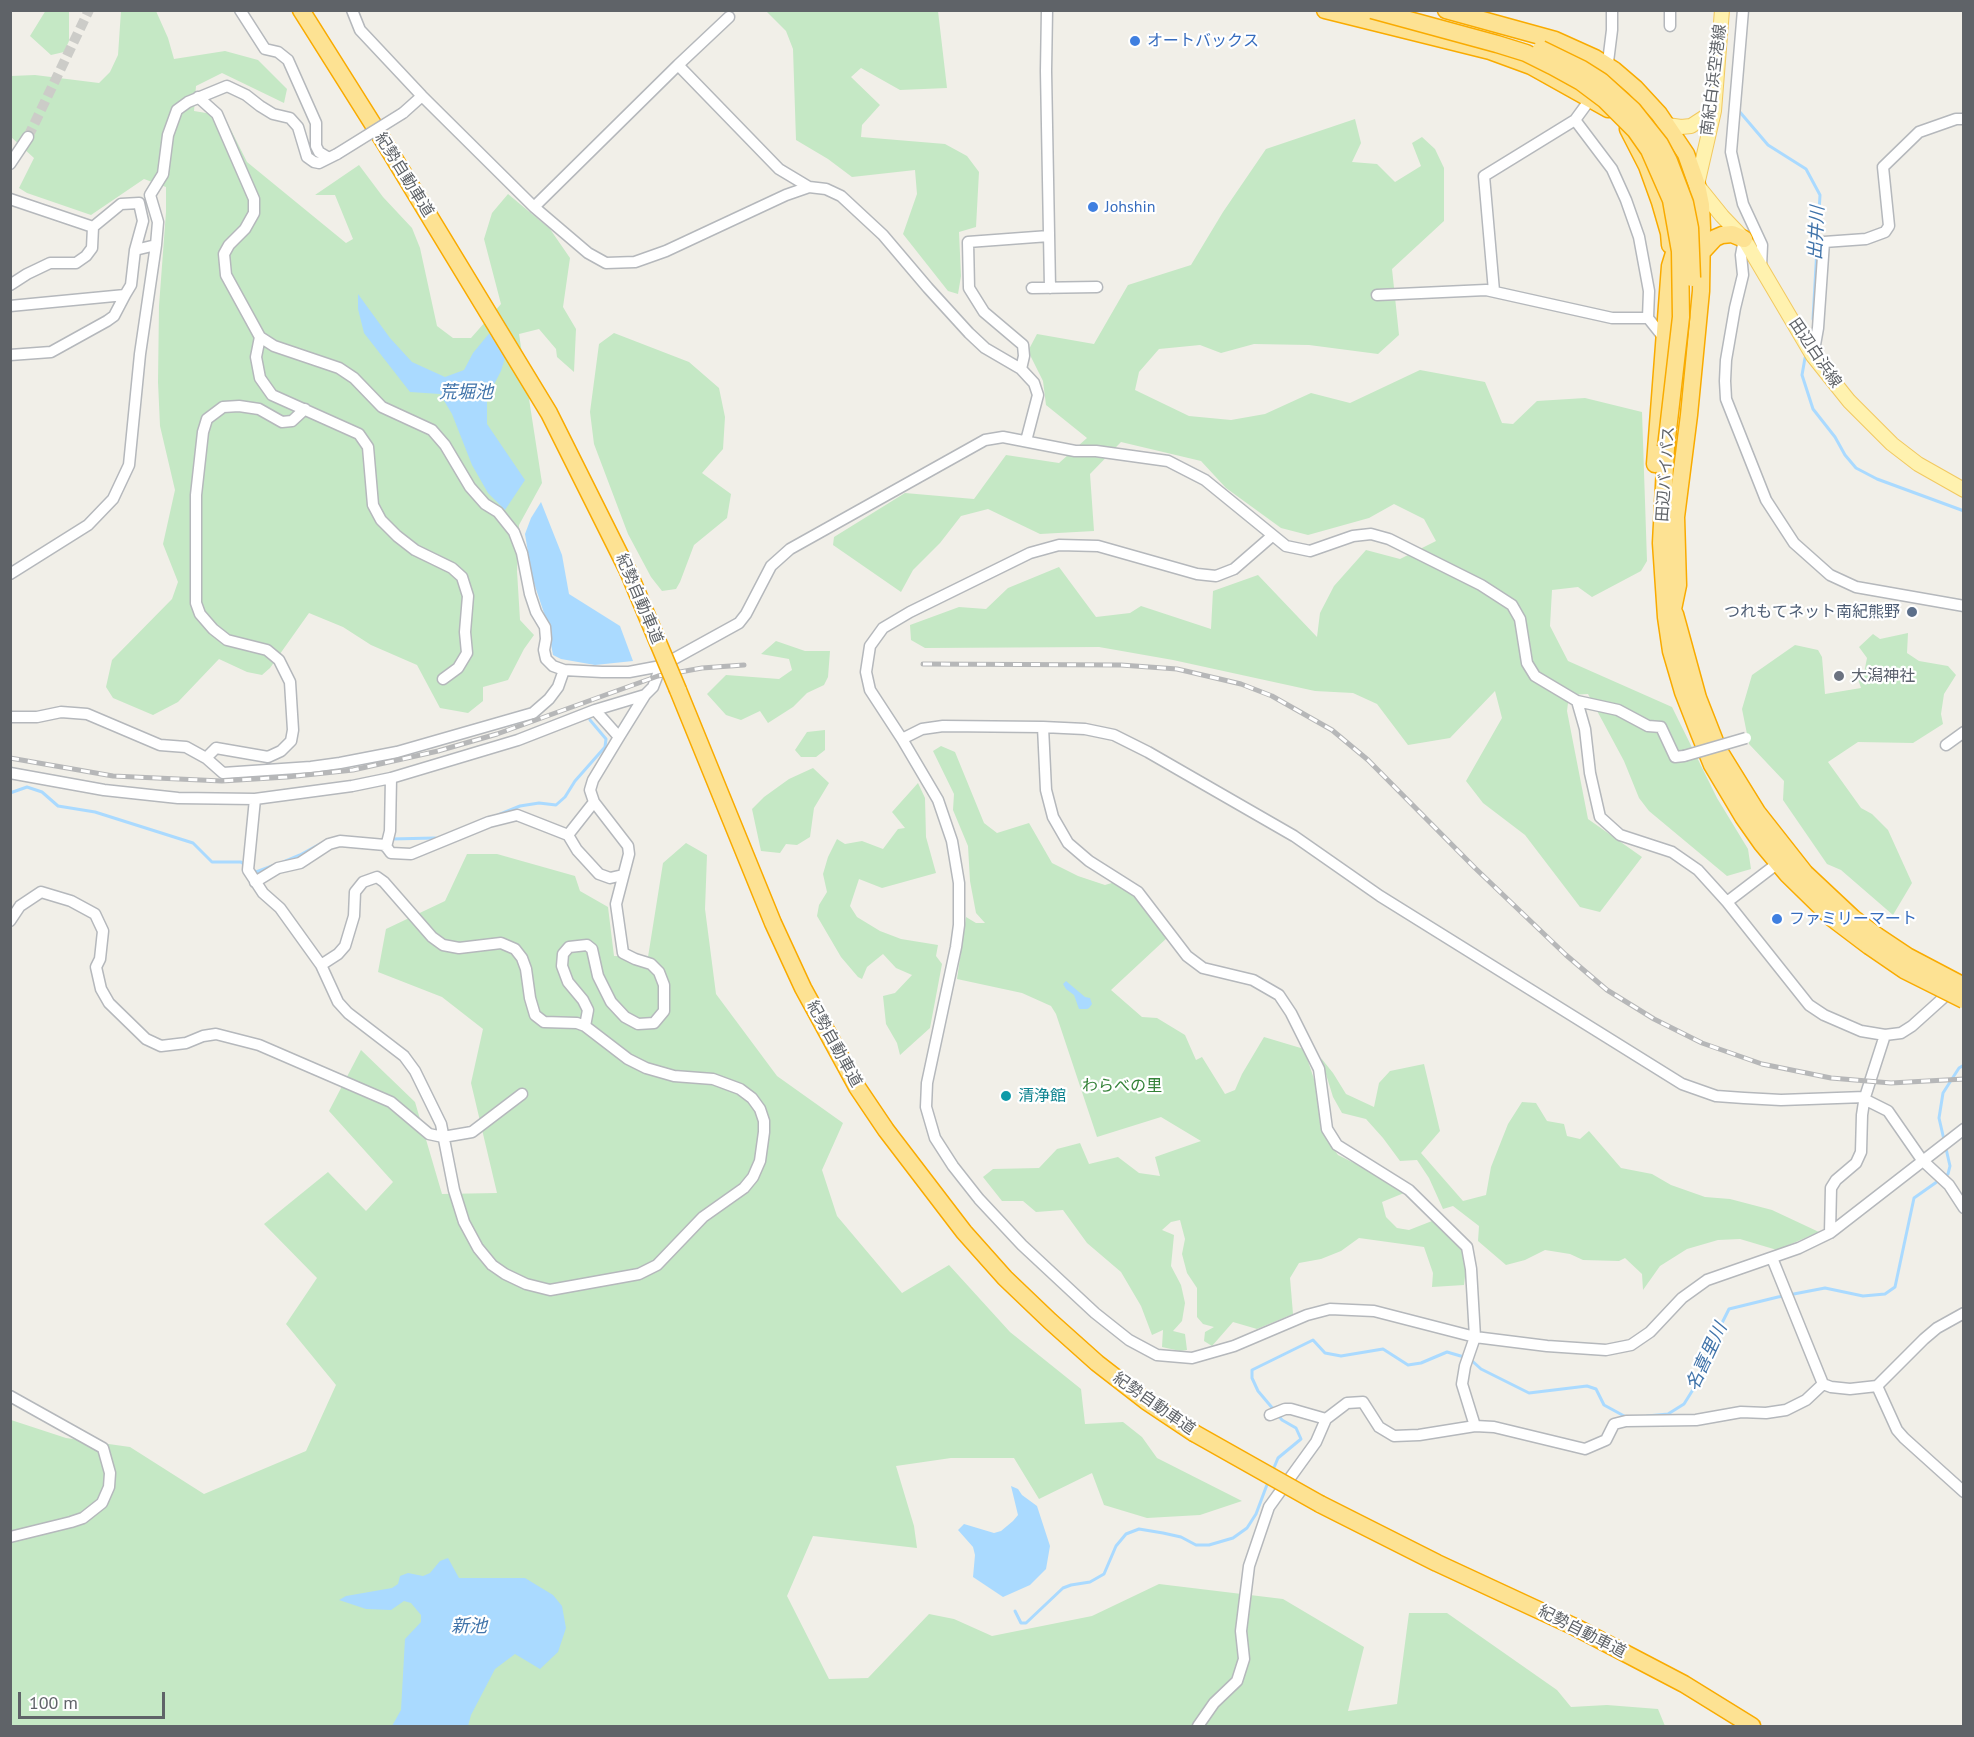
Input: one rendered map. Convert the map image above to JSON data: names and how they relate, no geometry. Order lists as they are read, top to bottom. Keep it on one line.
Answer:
{"streets":{"highway":["紀勢自動車道","田辺バイパス"],"main road":["南紀白浜空港線","田辺白浜線"]},"crossings":[["南紀白浜空港線","田辺白浜線"]],"water":["出井川","荒堀池","名喜里川","新池"],"parks":["わらべの里"],"places":["オートバックス","Johshin","つれもてネット南紀熊野","大潟神社","ファミリーマート","清浄館"],"scale_bar":"100 m"}
